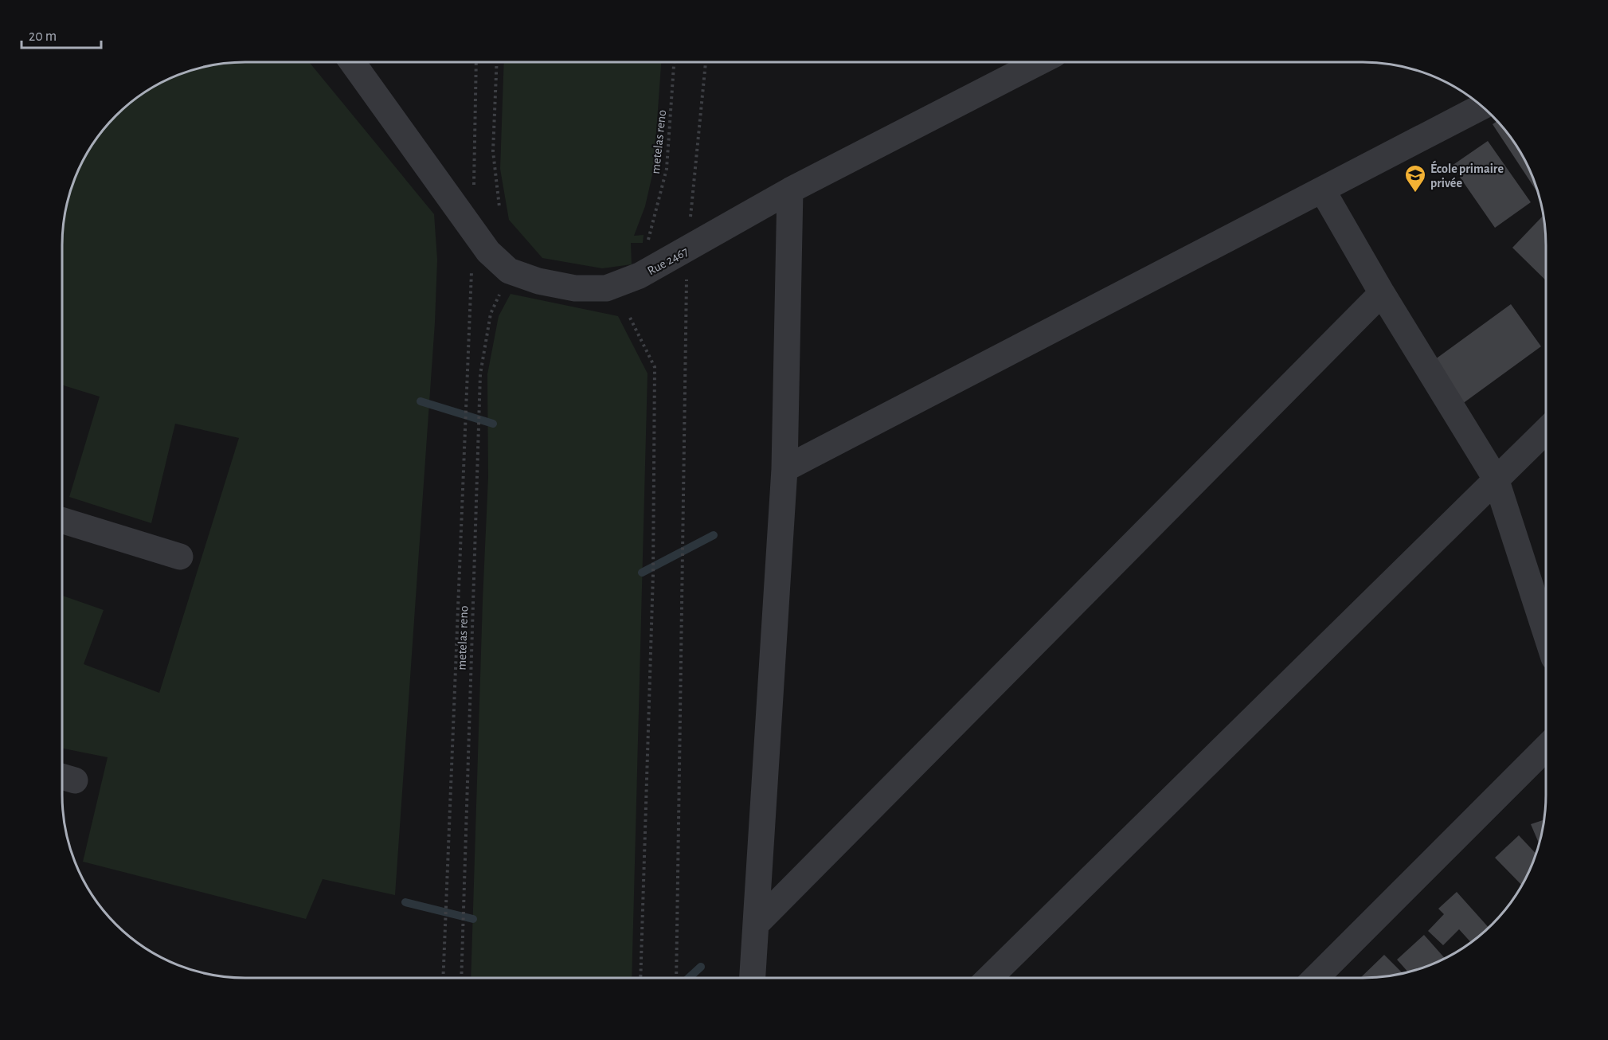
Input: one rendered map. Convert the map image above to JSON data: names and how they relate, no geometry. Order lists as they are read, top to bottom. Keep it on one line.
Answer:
{"streets":{"street":["Rue 2467"],"path":["metelas reno"]},"places":{"school or university":["École primaire privée"]},"scale_bar":"20 m"}
